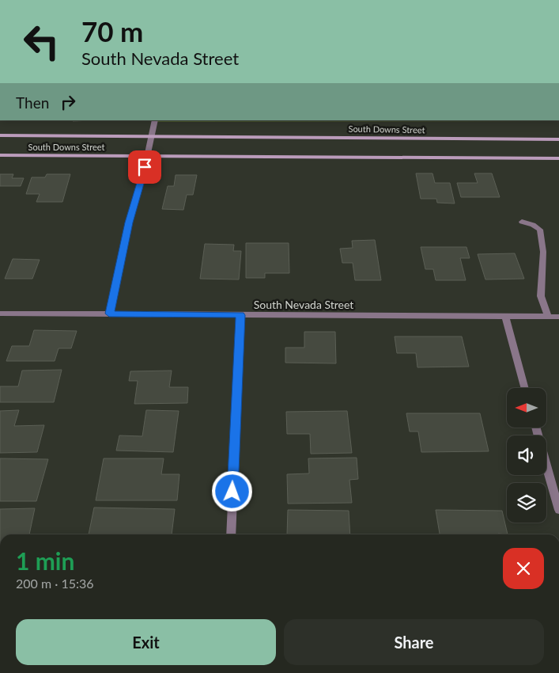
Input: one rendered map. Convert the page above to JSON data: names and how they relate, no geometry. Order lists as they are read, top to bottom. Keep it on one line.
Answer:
{"streets":{"main road":["South Downs Street"],"street":["South Nevada Street"]},"north":"left","page":{"turn":["70 m","South Nevada Street"],"then":"Then","heading":["1 min","200 m · 15:36"],"buttons":["Exit","Share"]}}
